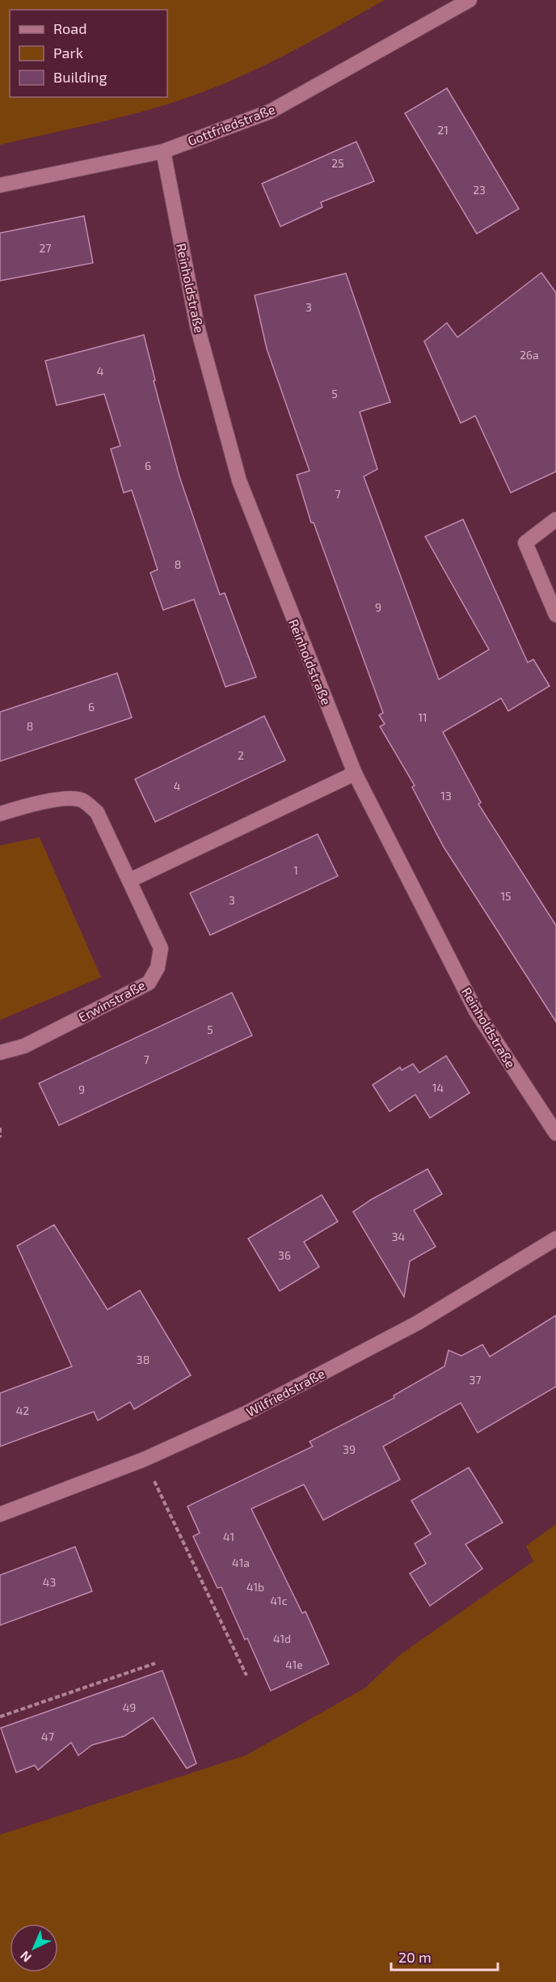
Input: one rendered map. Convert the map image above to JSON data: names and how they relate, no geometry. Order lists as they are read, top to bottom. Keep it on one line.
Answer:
{"streets":{"street":["Gottfriedstraße","Reinholdstraße","Erwinstraße","Wilfriedstraße"]},"crossings":[["Gottfriedstraße","Reinholdstraße"]],"house_numbers":["21","25","23","27","3","26a","4","5","6","7","8","9","6","11","8","2","4","13","1","15","3","5","7","14","9","34","36","38","37","42","39","41","41a","43","41b","41c","41d","41e","49","47"],"legend":["Road","Park","Building"],"scale_bar":"20 m","north":"bottom left"}
